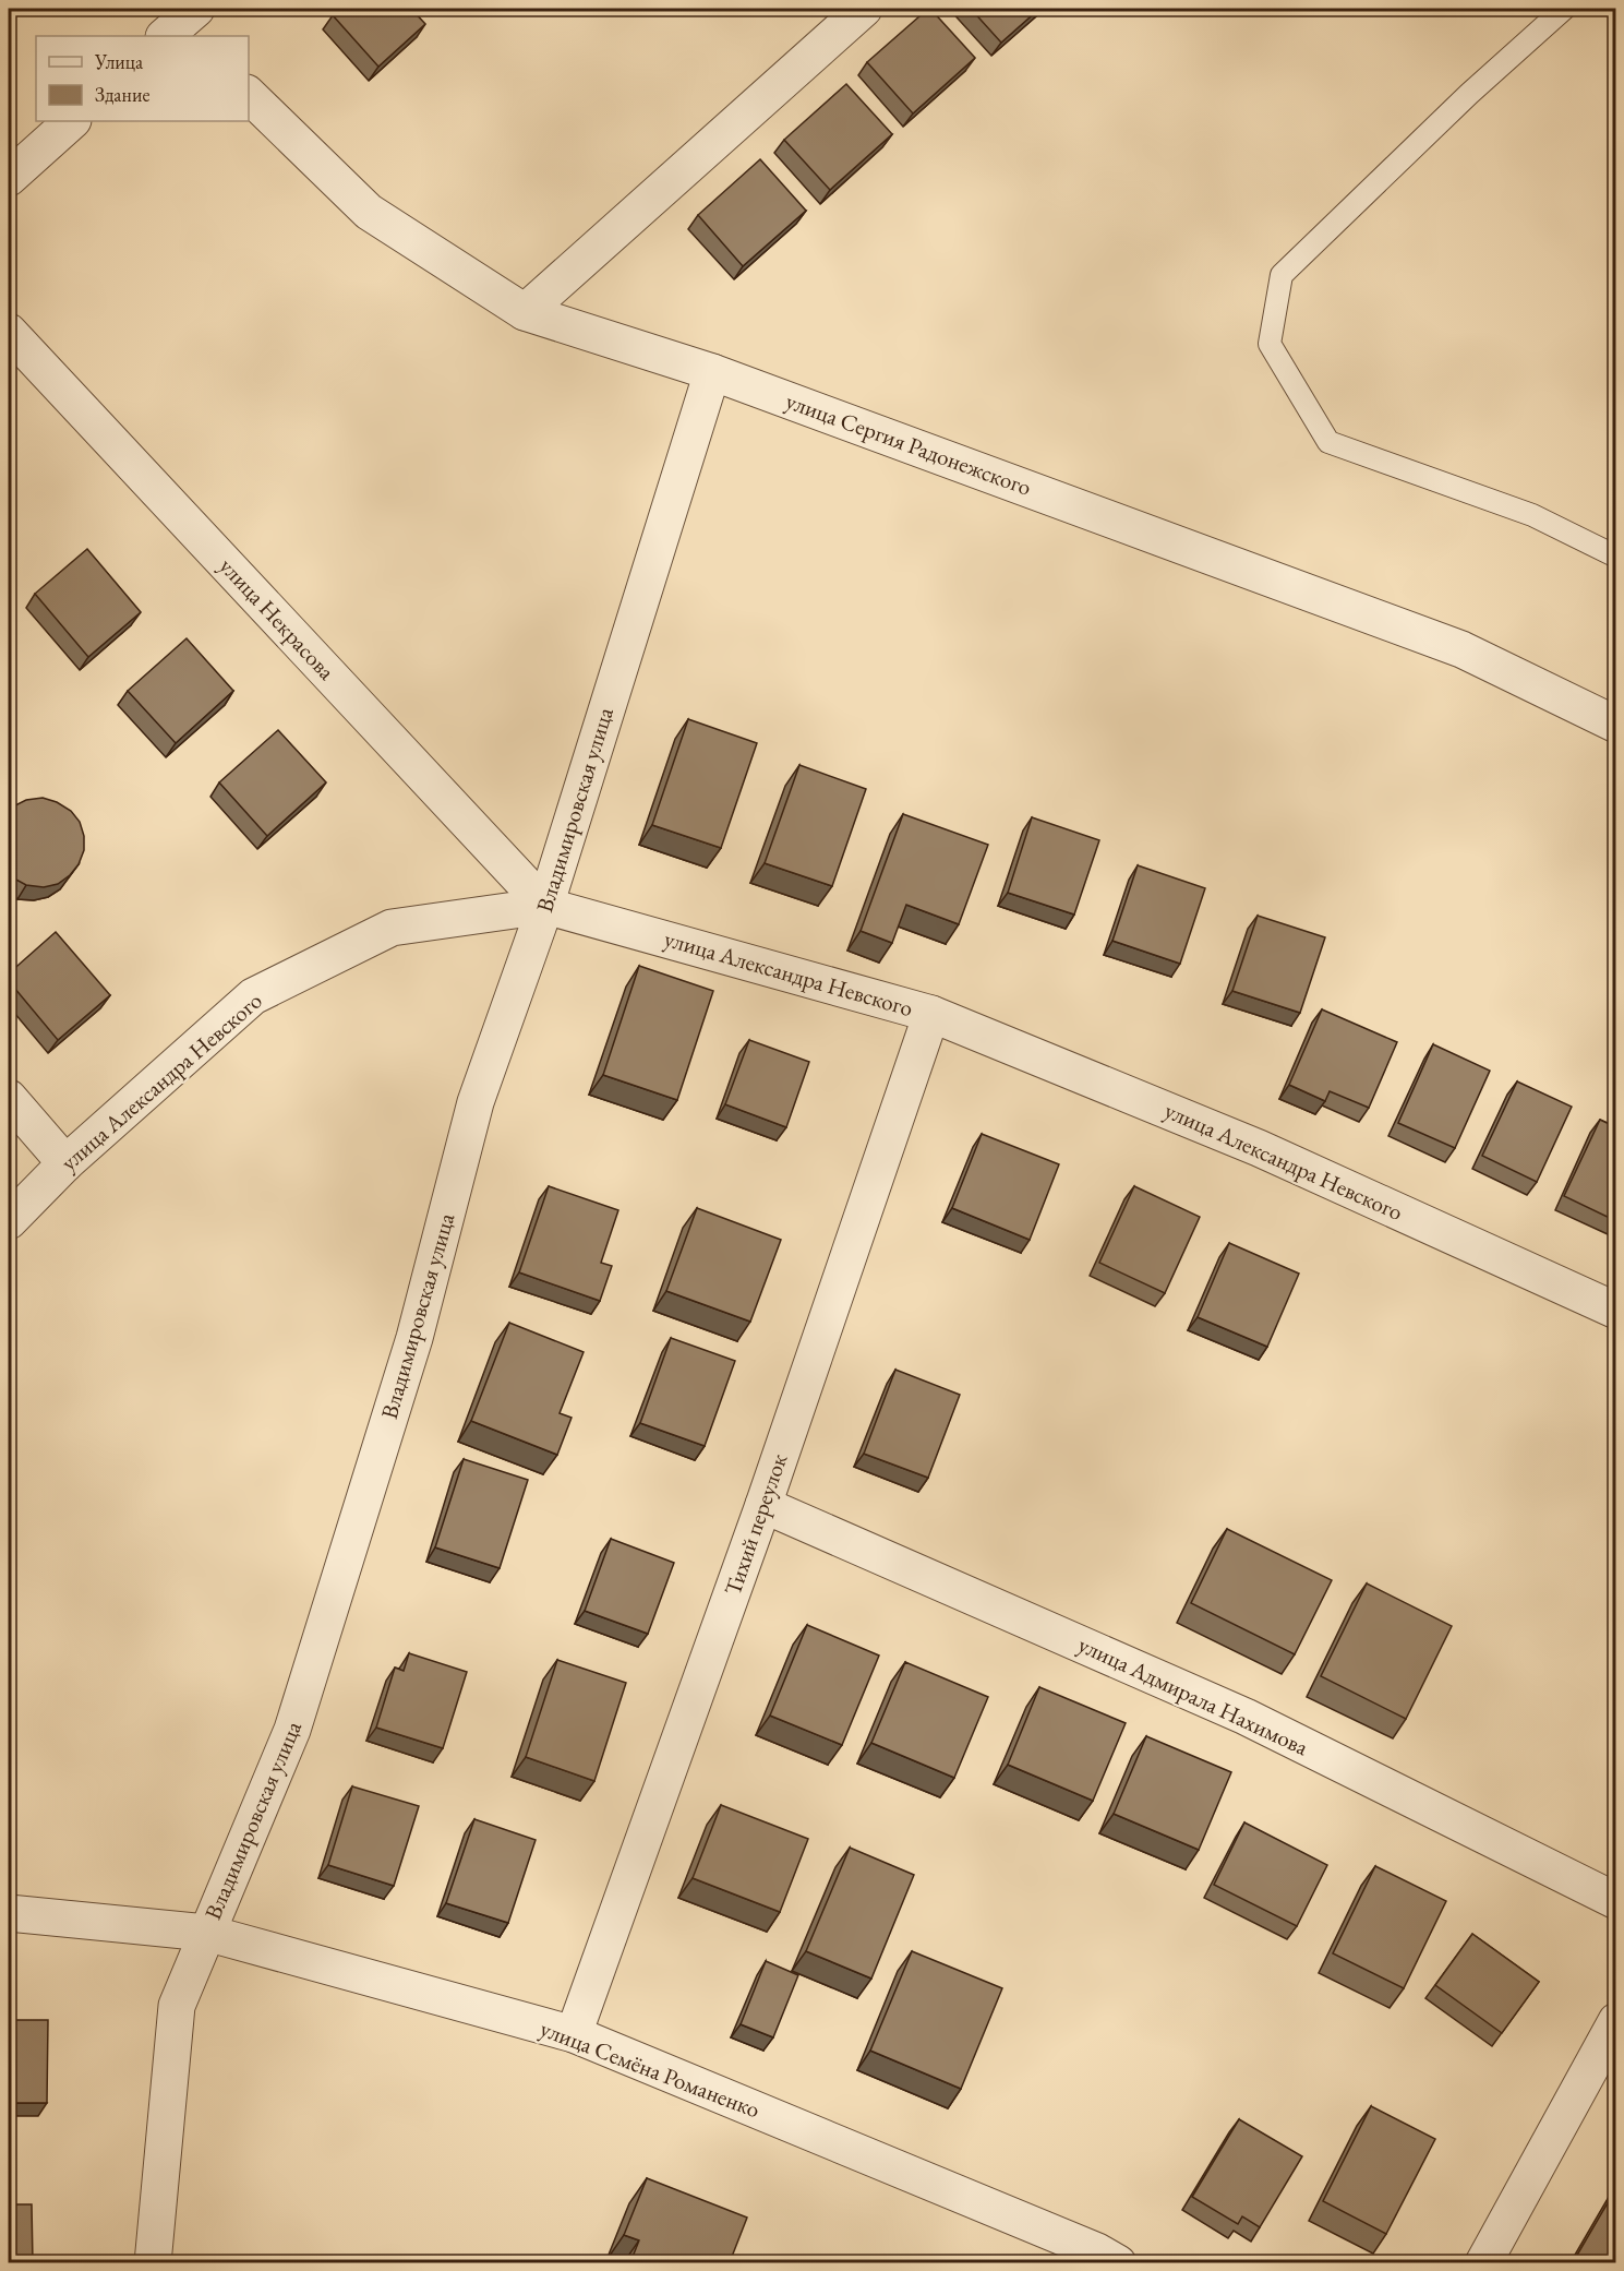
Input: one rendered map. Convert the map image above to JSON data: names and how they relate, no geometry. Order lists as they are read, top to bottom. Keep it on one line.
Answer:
{"streets":{"street":["улица Сергия Радонежского","улица Некрасова","Владимировская улица","улица Александра Невского","Тихий переулок","улица Адмирала Нахимова","улица Семёна Романенко"]},"crossings":[["улица Сергия Радонежского","Владимировская улица"],["улица Некрасова","Владимировская улица"],["улица Некрасова","улица Александра Невского"],["Владимировская улица","улица Александра Невского"],["Владимировская улица","улица Семёна Романенко"],["улица Александра Невского","Тихий переулок"],["Тихий переулок","улица Адмирала Нахимова"],["Тихий переулок","улица Семёна Романенко"]],"legend":["Улица","Здание"]}
